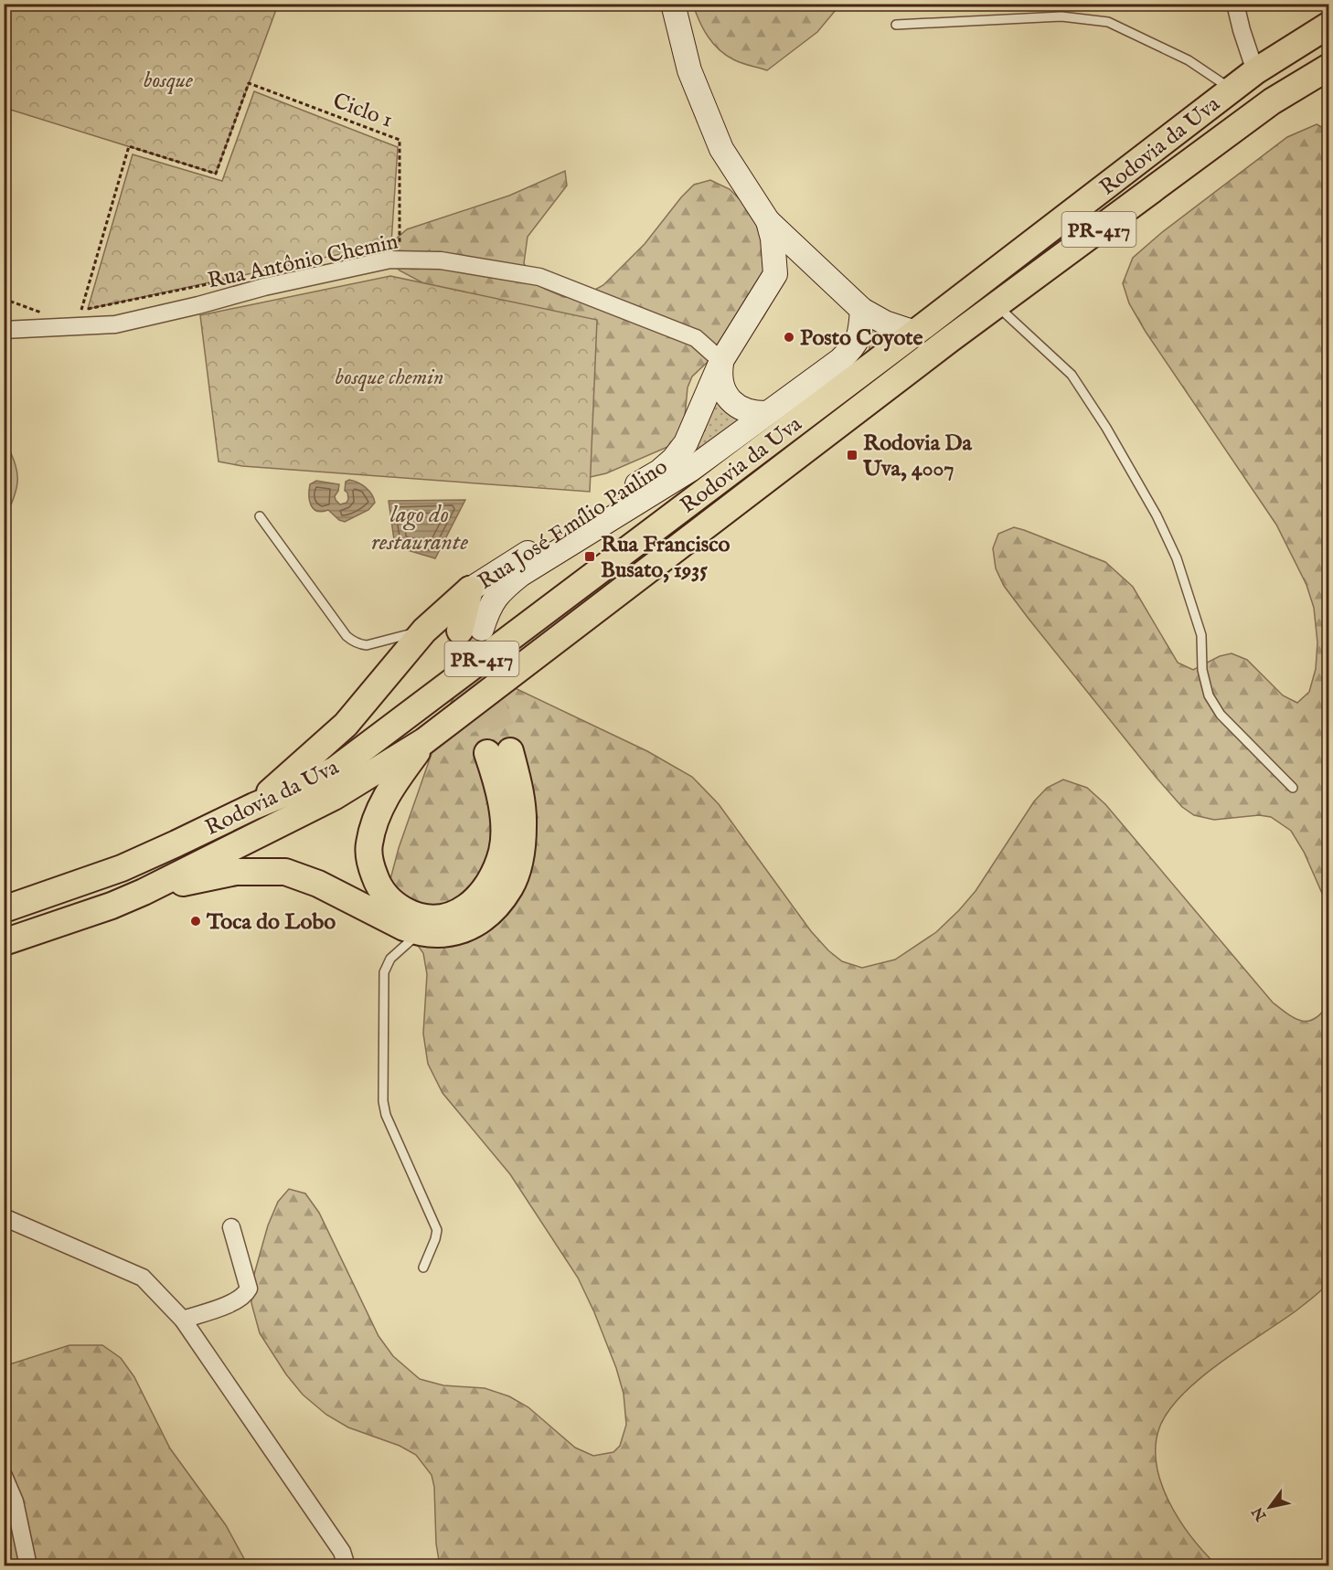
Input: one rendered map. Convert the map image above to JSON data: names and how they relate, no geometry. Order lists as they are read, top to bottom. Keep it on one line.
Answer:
{"streets":{"main road":["Rodovia da Uva","PR-417"],"street":["Rua Antônio Chemin","Rua José Emílio Paulino"],"path":["Ciclo 1"]},"crossings":[["Rua Antônio Chemin","Rua José Emílio Paulino"]],"water":["lago do restaurante"],"parks":["bosque","bosque chemin"],"places":{"other":["Posto Coyote","Toca do Lobo"],"transit":["Rodovia Da Uva, 4007","Rua Francisco Busato, 1935"]},"north":"bottom left"}
